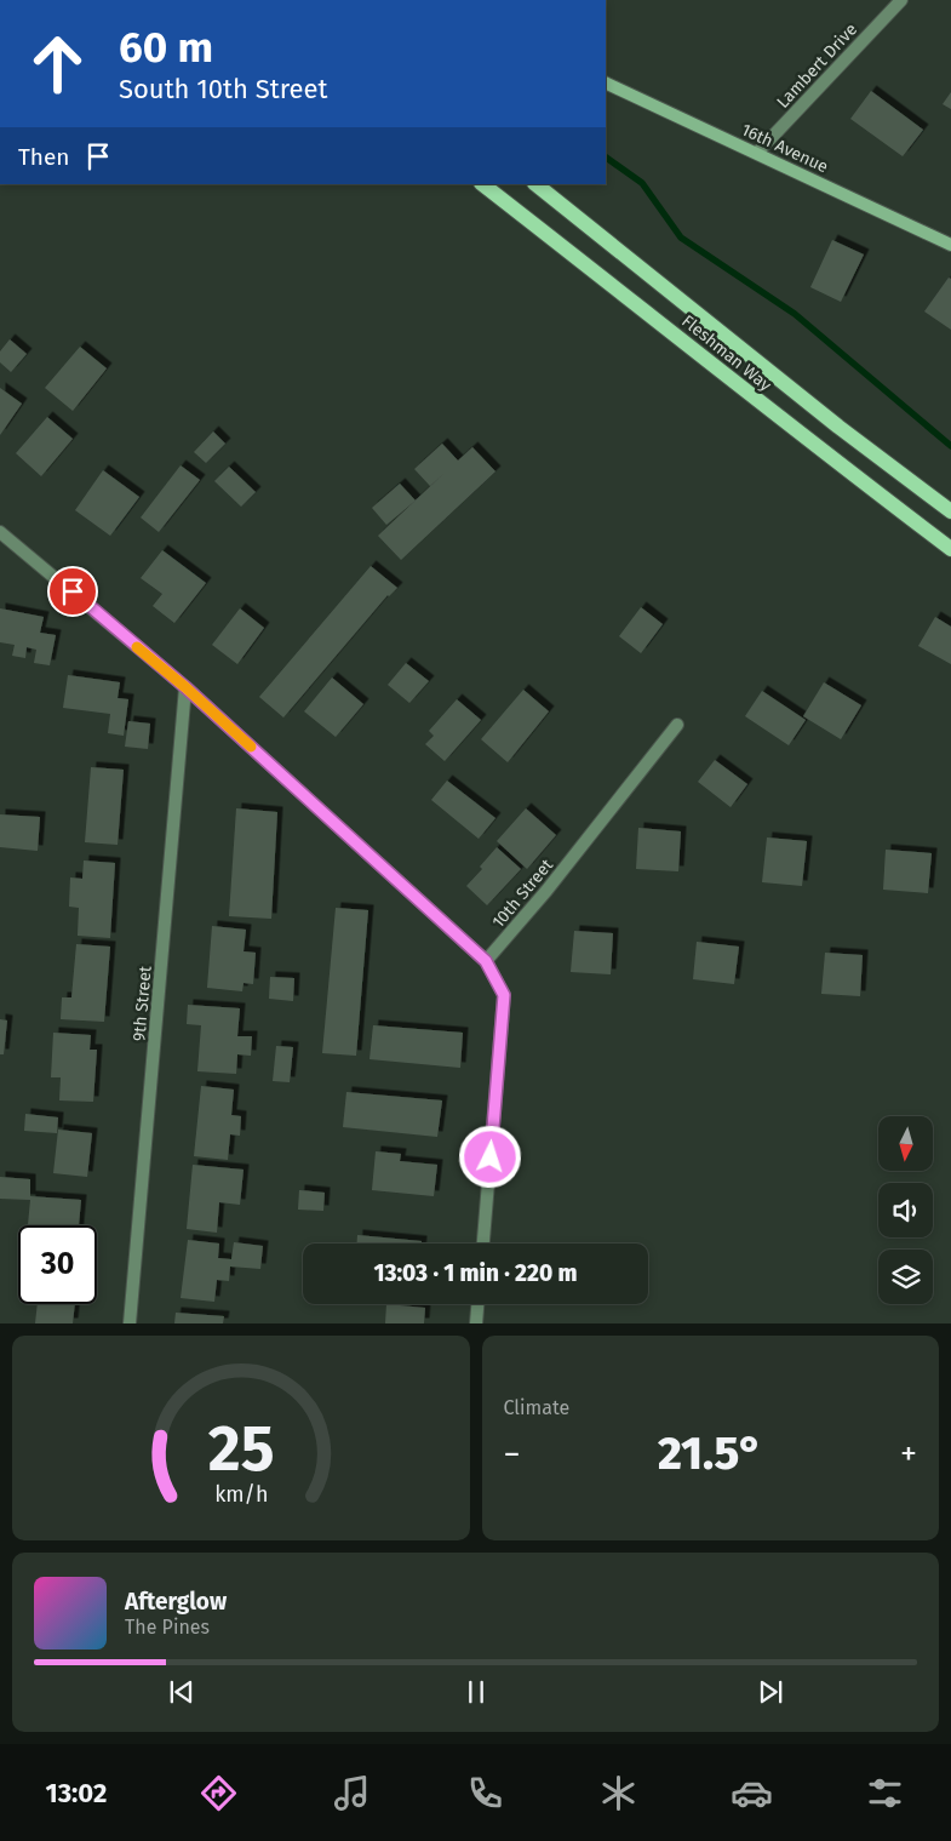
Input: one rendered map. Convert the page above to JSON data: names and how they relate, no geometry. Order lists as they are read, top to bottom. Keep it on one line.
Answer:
{"streets":{"main road":["Fleshman Way"],"street":["Lambert Drive","16th Avenue","10th Street","9th Street"]},"crossings":[["Lambert Drive","16th Avenue"]],"north":"bottom","page":{"turn":["60 m","South 10th Street"],"then":"Then","limit":"30","trip":"13:03 · 1 min · 220 m","tile":"Climate","heat":["−","21.5°","+"],"song":["Afterglow","The Pines"],"tabs":"13:02","gauge":["25","km/h"]}}
